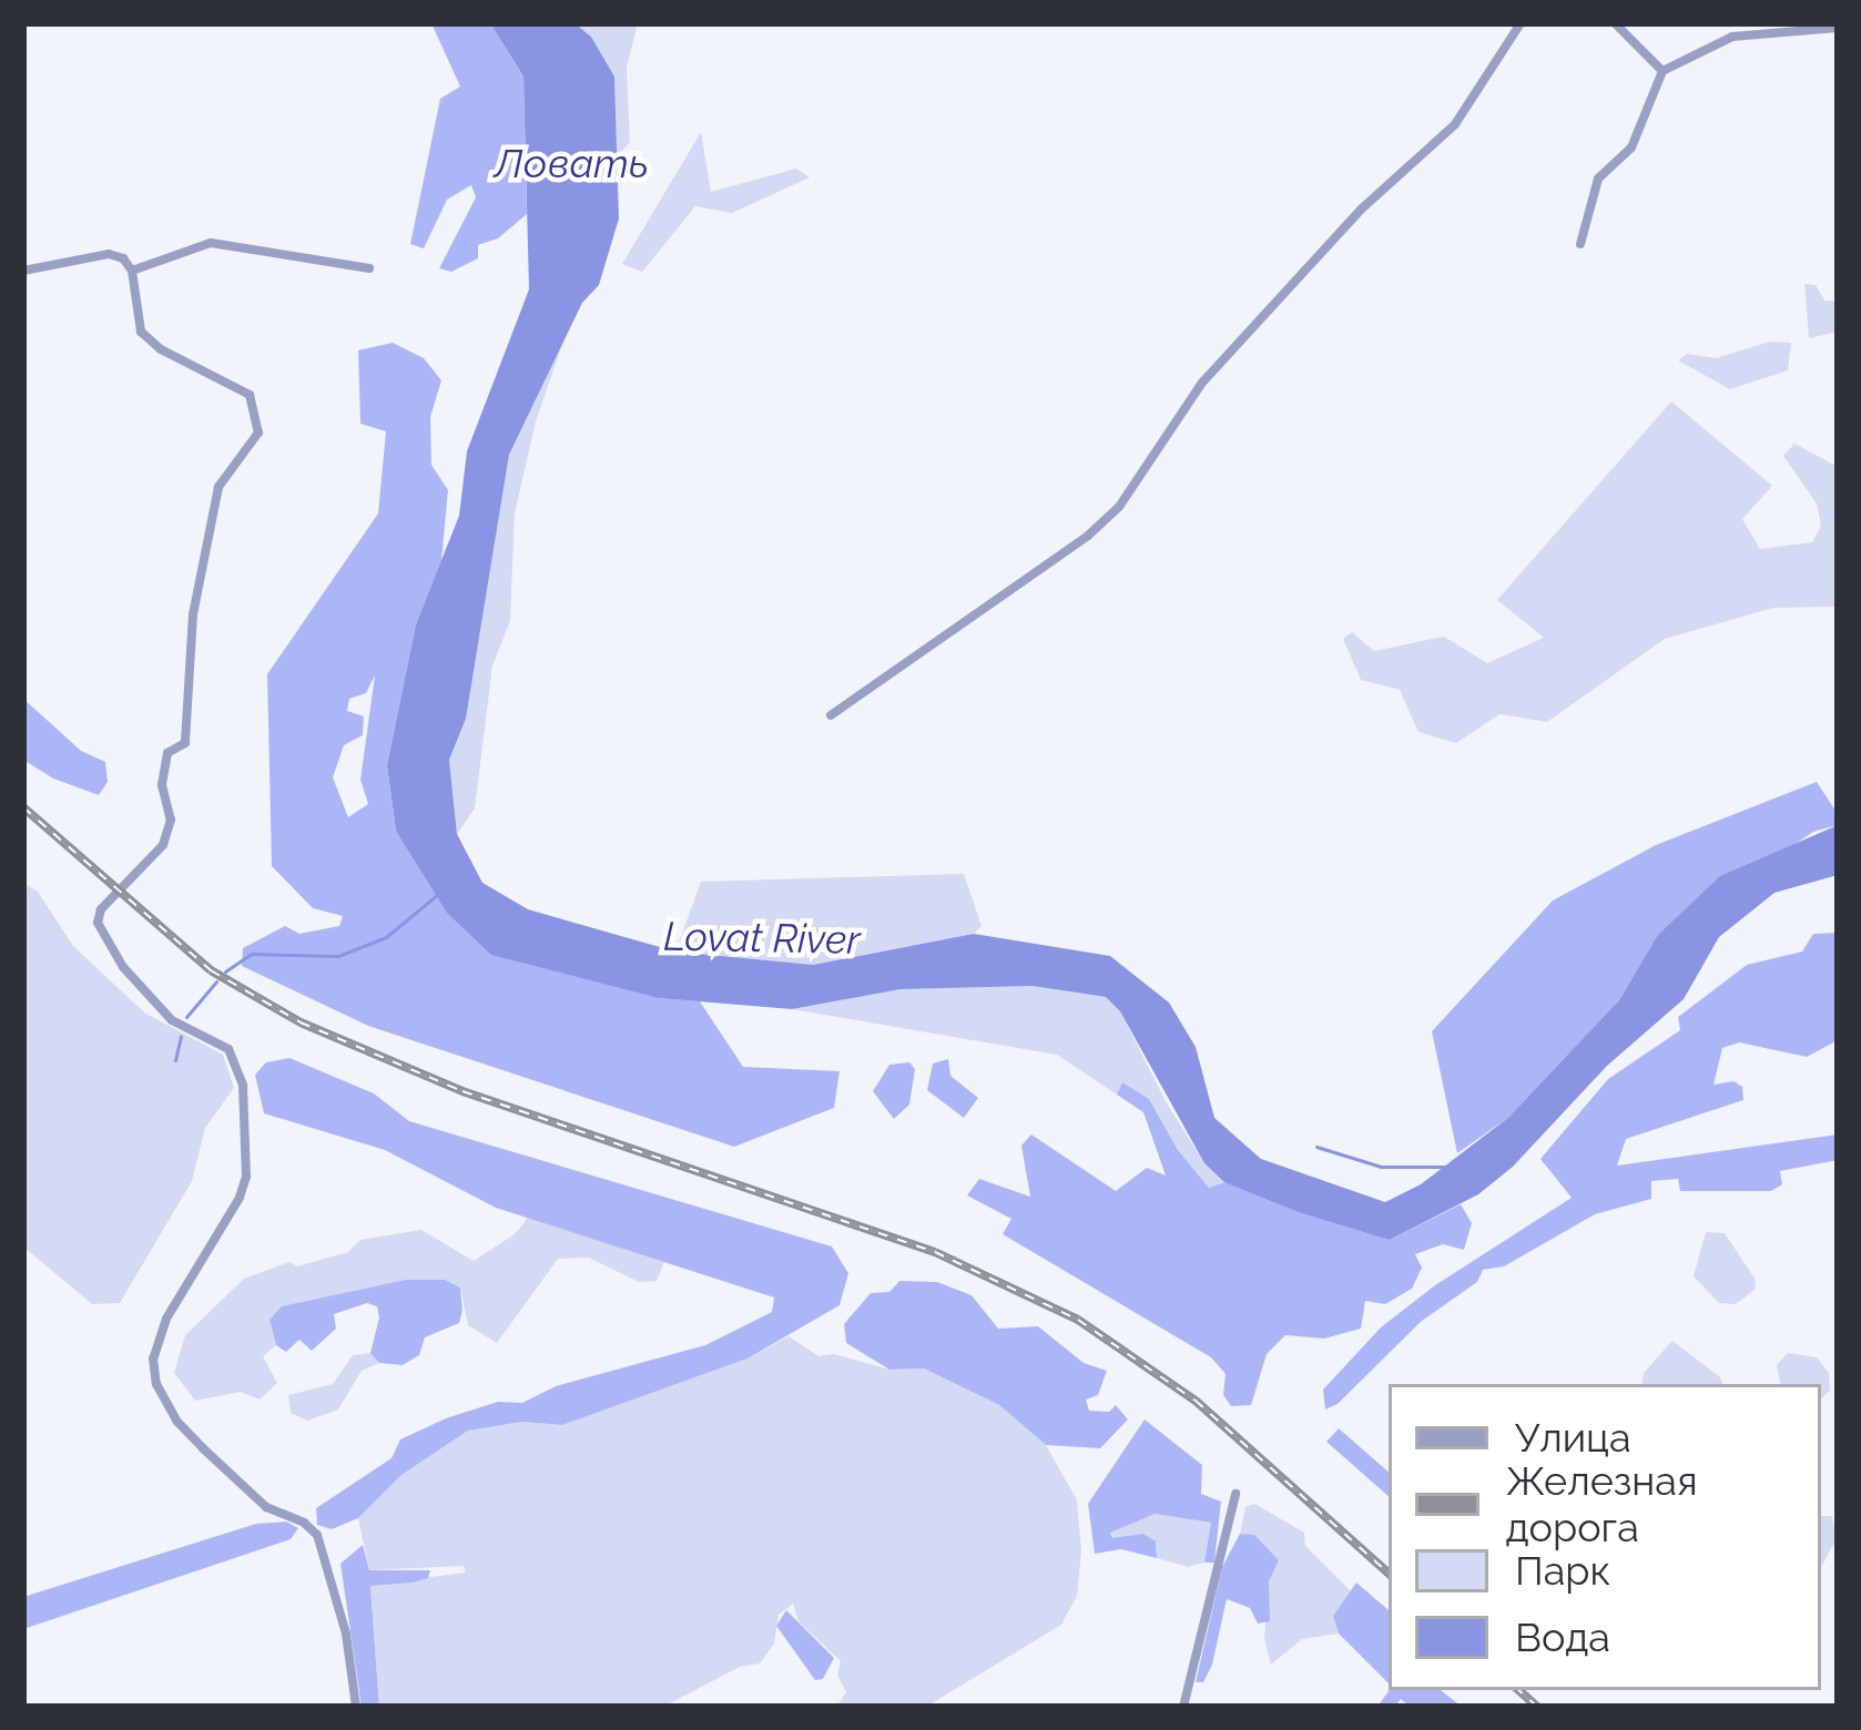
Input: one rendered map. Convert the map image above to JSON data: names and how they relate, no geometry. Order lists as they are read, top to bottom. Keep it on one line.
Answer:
{"water":["Ловать","Lovat River"],"legend":["Улица","Железная дорога","Парк","Вода"]}
